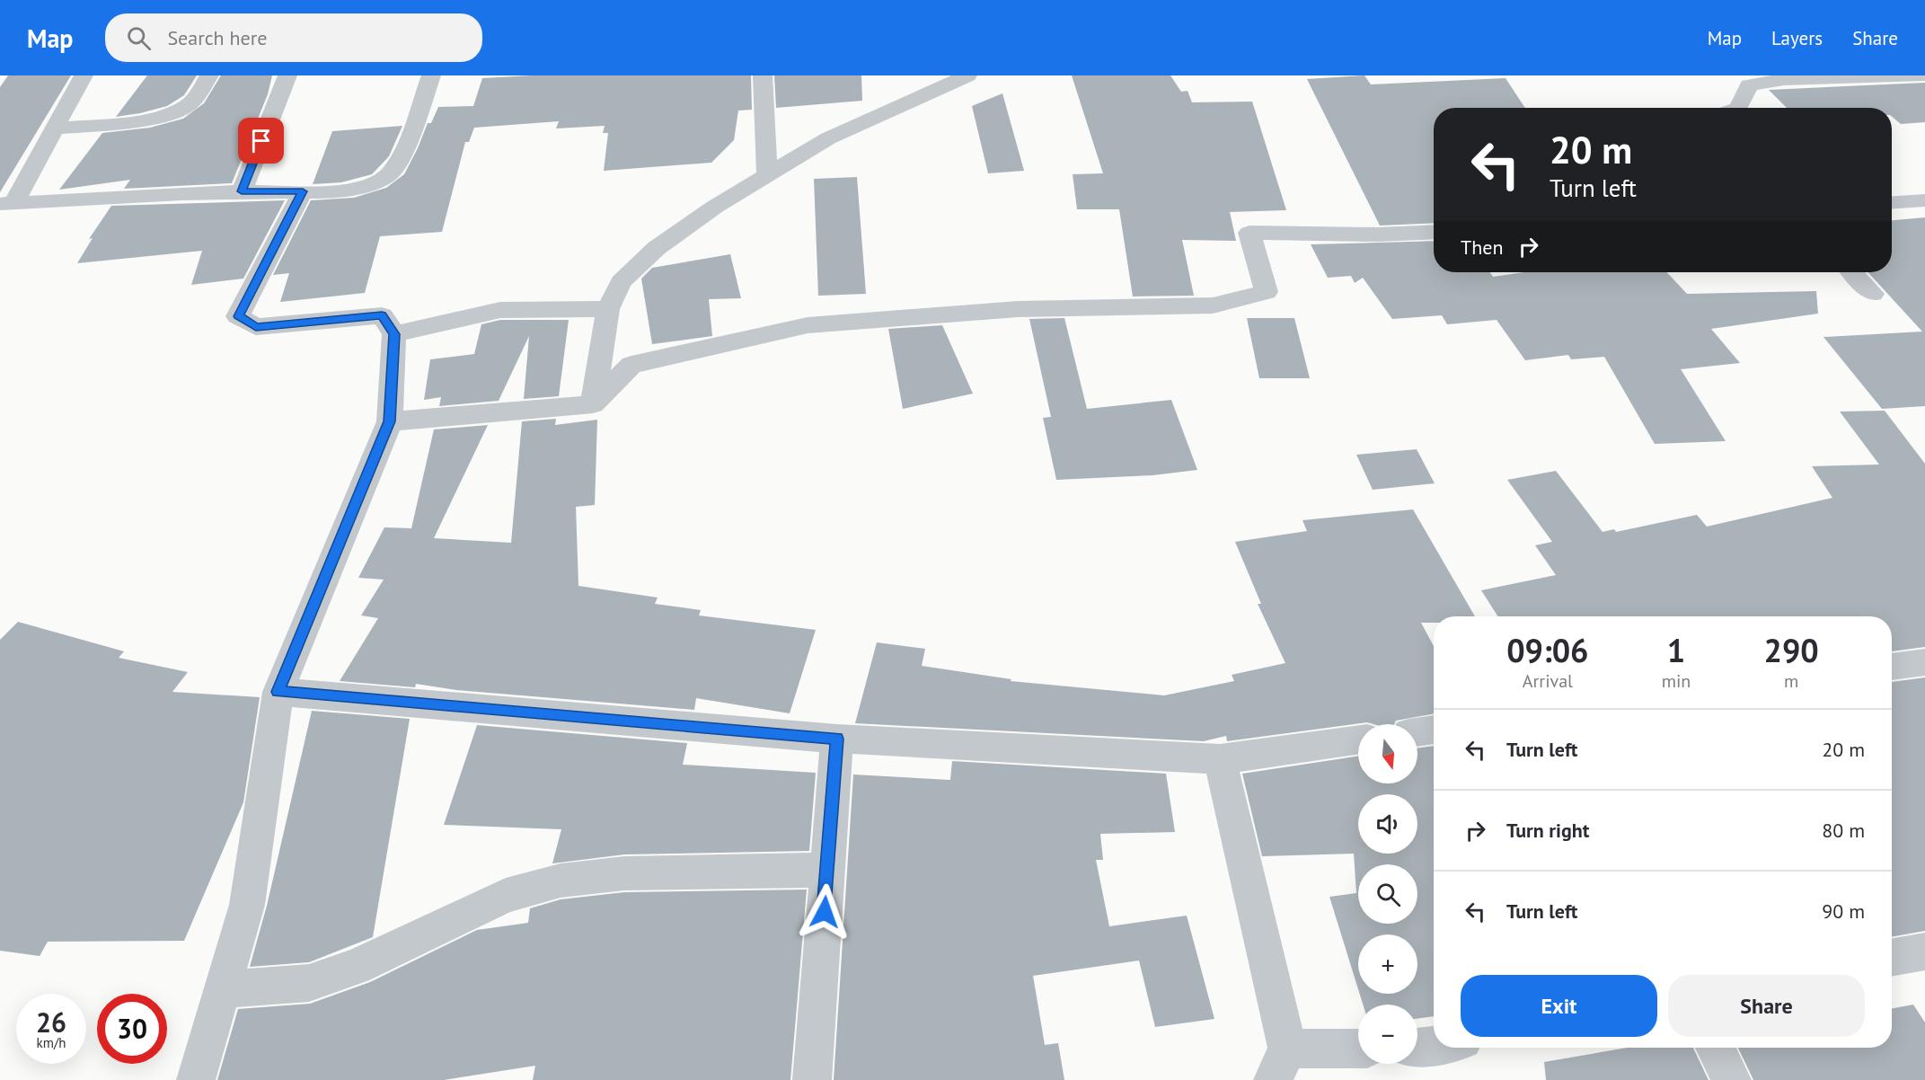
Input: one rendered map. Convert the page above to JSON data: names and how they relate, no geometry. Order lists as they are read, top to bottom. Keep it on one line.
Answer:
{"north":"bottom","page":{"header":"Map","search":"Search here","nav":["Map","Layers","Share"],"turn":["20 m","Turn left"],"then":"Then","eta":["09:06","Arrival","1","min","290","m"],"list":[{"name":"Turn left","value":"20 m"},{"name":"Turn right","value":"80 m"},{"name":"Turn left","value":"90 m"}],"map_buttons":["+","−"],"buttons":["Exit","Share"],"speed":"26 km/h","limit":"30"}}
